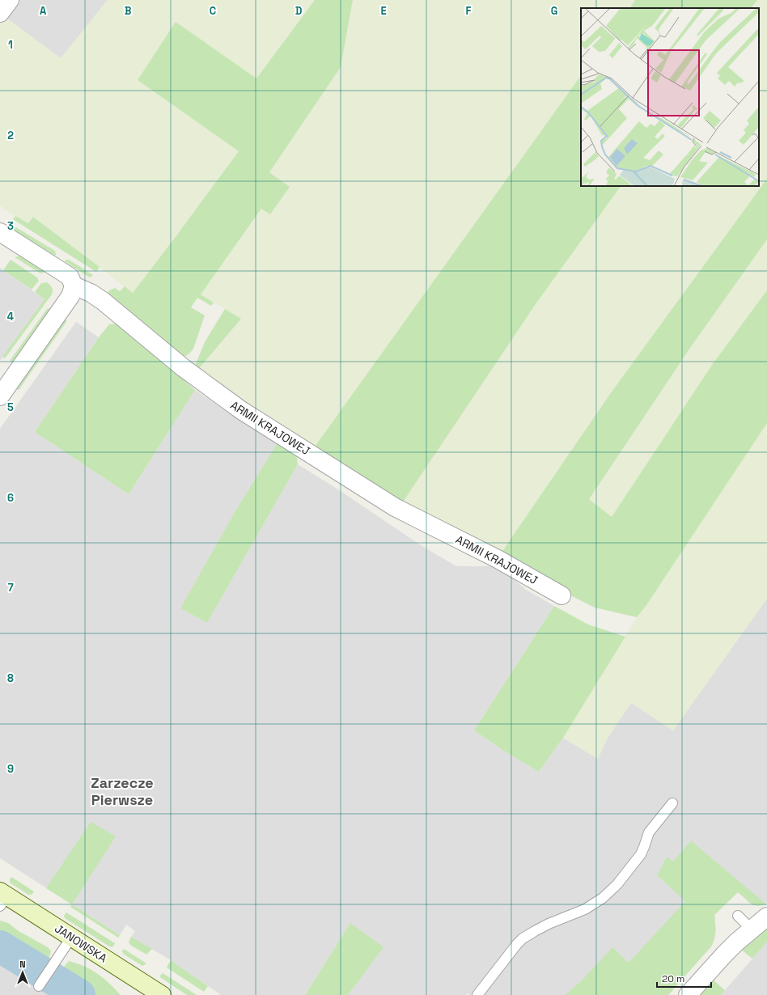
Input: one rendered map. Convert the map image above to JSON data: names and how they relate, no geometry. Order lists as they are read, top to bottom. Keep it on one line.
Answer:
{"streets":{"street":["ARMII KRAJOWEJ","JANOWSKA"]},"districts":["Zarzecze Pierwsze"],"scale_bar":"20 m","north":"top","grid":{"columns":["A","B","C","D","E","F","G"],"rows":["1","2","3","4","5","6","7","8","9"]}}
